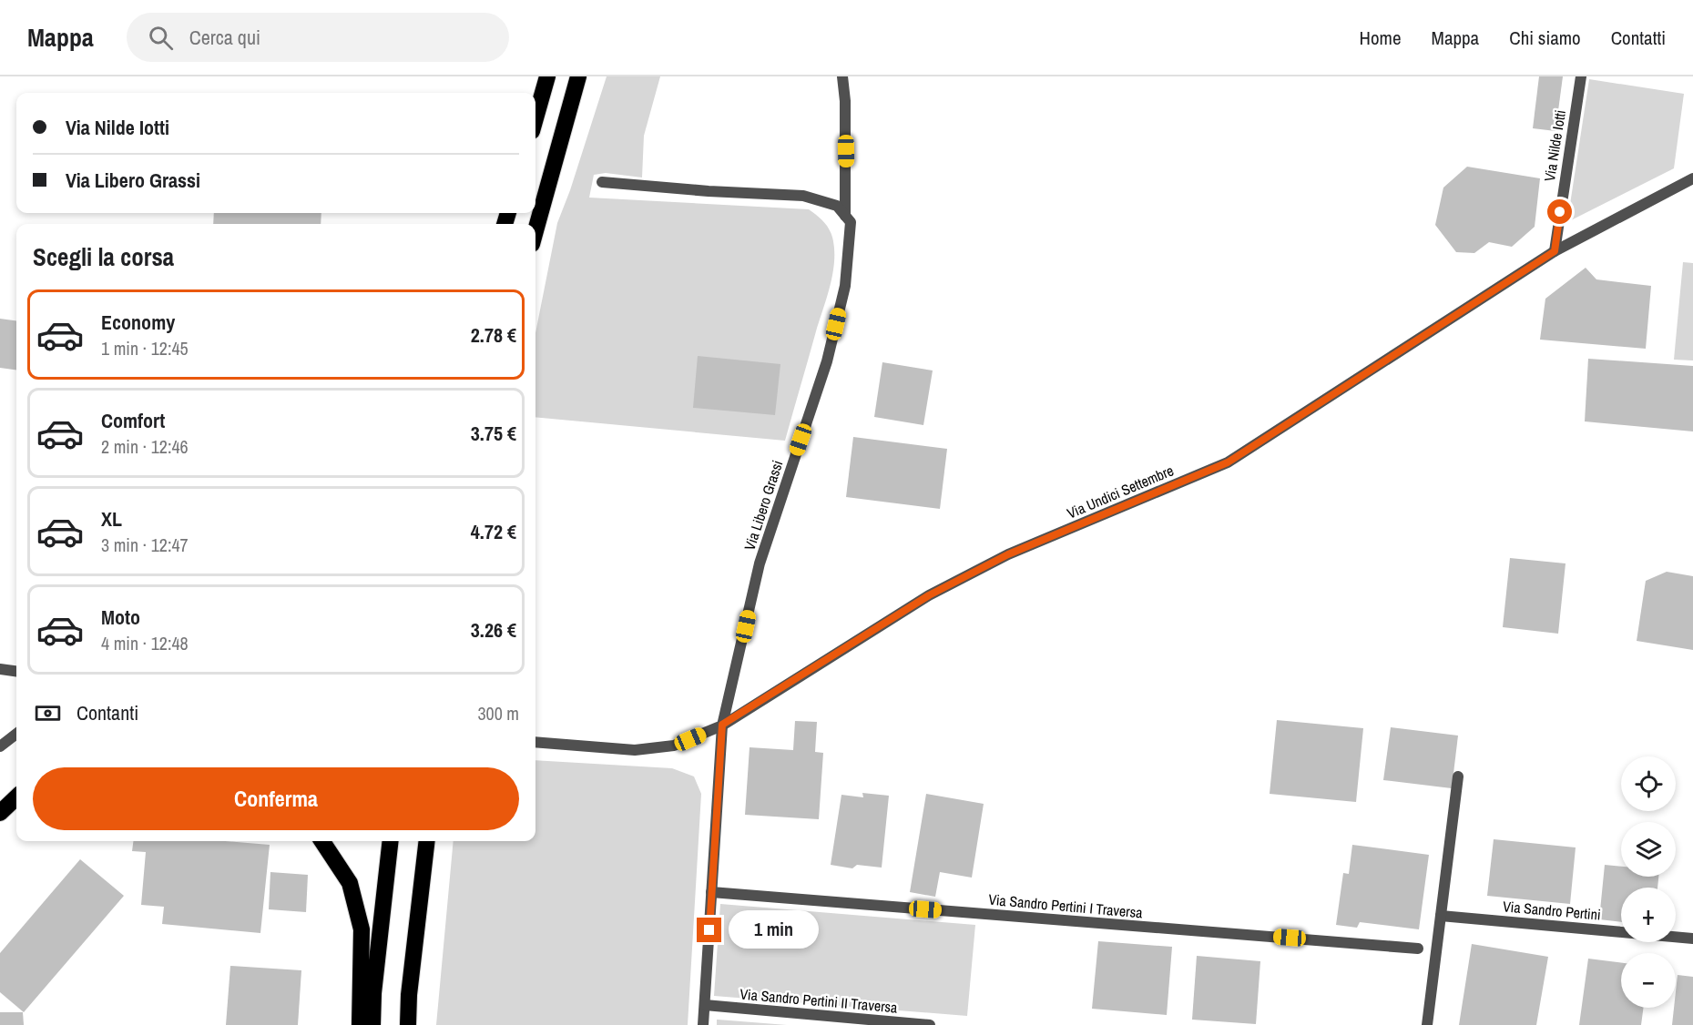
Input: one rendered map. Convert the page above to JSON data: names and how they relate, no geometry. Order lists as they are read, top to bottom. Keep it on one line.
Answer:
{"streets":{"street":["Via Nilde Iotti","Via Undici Settembre","Via Libero Grassi","Via Sandro Pertini I Traversa","Via Sandro Pertini","Via Sandro Pertini II Traversa"]},"crossings":[["Via Nilde Iotti","Via Undici Settembre"],["Via Undici Settembre","Via Libero Grassi"],["Via Libero Grassi","Via Sandro Pertini I Traversa"],["Via Libero Grassi","Via Sandro Pertini II Traversa"]],"page":{"header":"Mappa","search":"Cerca qui","nav":["Home","Mappa","Chi siamo","Contatti"],"banner":["Via Nilde Iotti","Via Libero Grassi"],"heading":"Scegli la corsa","list":[{"name":"Economy","note":"1 min · 12:45","value":"2.78 €"},{"name":"Comfort","note":"2 min · 12:46","value":"3.75 €"},{"name":"XL","note":"3 min · 12:47","value":"4.72 €"},{"name":"Moto","note":"4 min · 12:48","value":"3.26 €"}],"pay":["Contanti","300 m"],"map_buttons":["+","−"],"buttons":"Conferma","bubble":"1 min"}}
